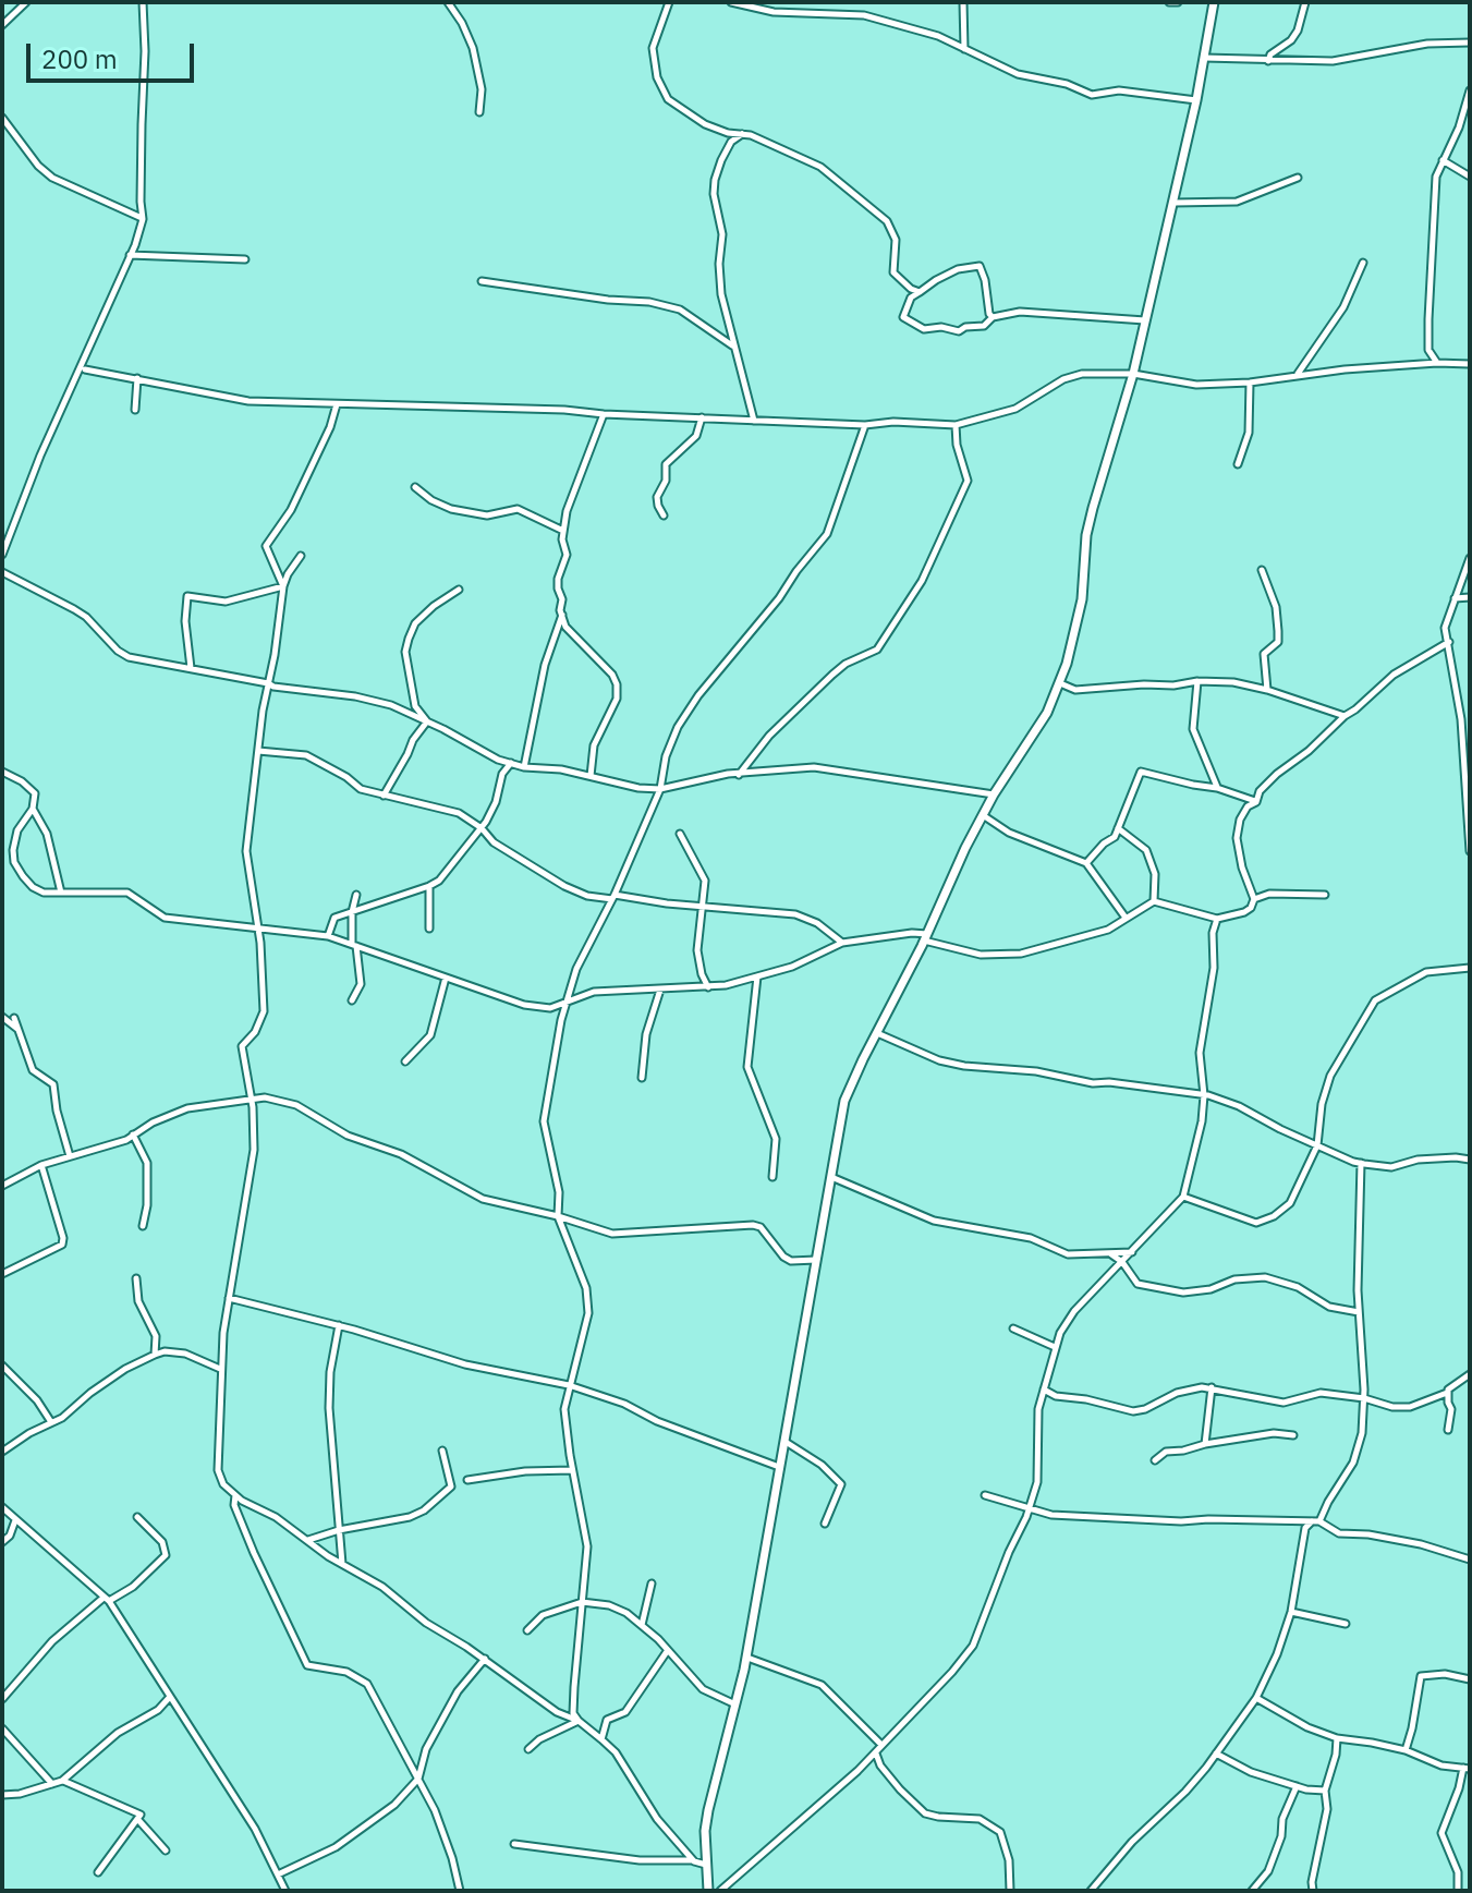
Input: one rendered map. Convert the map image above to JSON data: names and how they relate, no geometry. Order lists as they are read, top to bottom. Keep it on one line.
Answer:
{"scale_bar":"200 m"}
